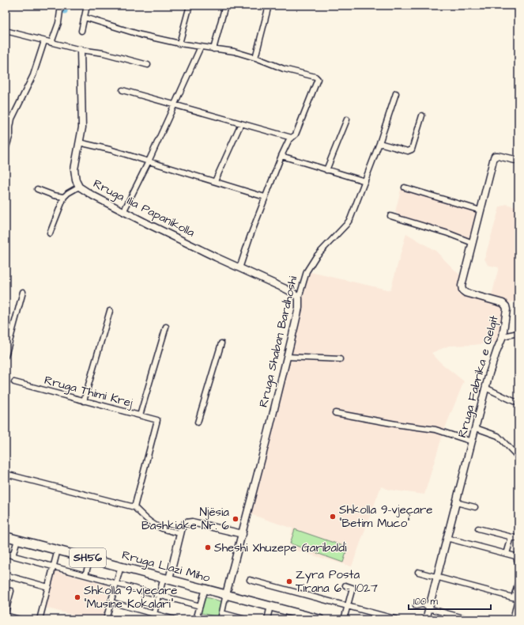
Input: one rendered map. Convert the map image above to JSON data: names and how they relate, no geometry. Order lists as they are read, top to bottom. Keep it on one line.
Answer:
{"streets":{"main road":["SH56","Rruga Llazi Miho"],"street":["Rruga Ilia Papanikolla","Rruga Shaban Bardhoshi","Rruga Fabrika e Qelqit","Rruga Thimi Krej"]},"crossings":[["Rruga Ilia Papanikolla","Rruga Shaban Bardhoshi"],["Rruga Shaban Bardhoshi","Rruga Llazi Miho"]],"places":["Shkolla 9-vjeçare \"Betim Muco\"","Njësia Bashkiake Nr. 6","Sheshi Xhuzepe Garibaldi","Zyra Posta Tirana 6 - 1027","Shkolla 9-vjeçare \"Musine Kokalari\""],"scale_bar":"100 m"}
